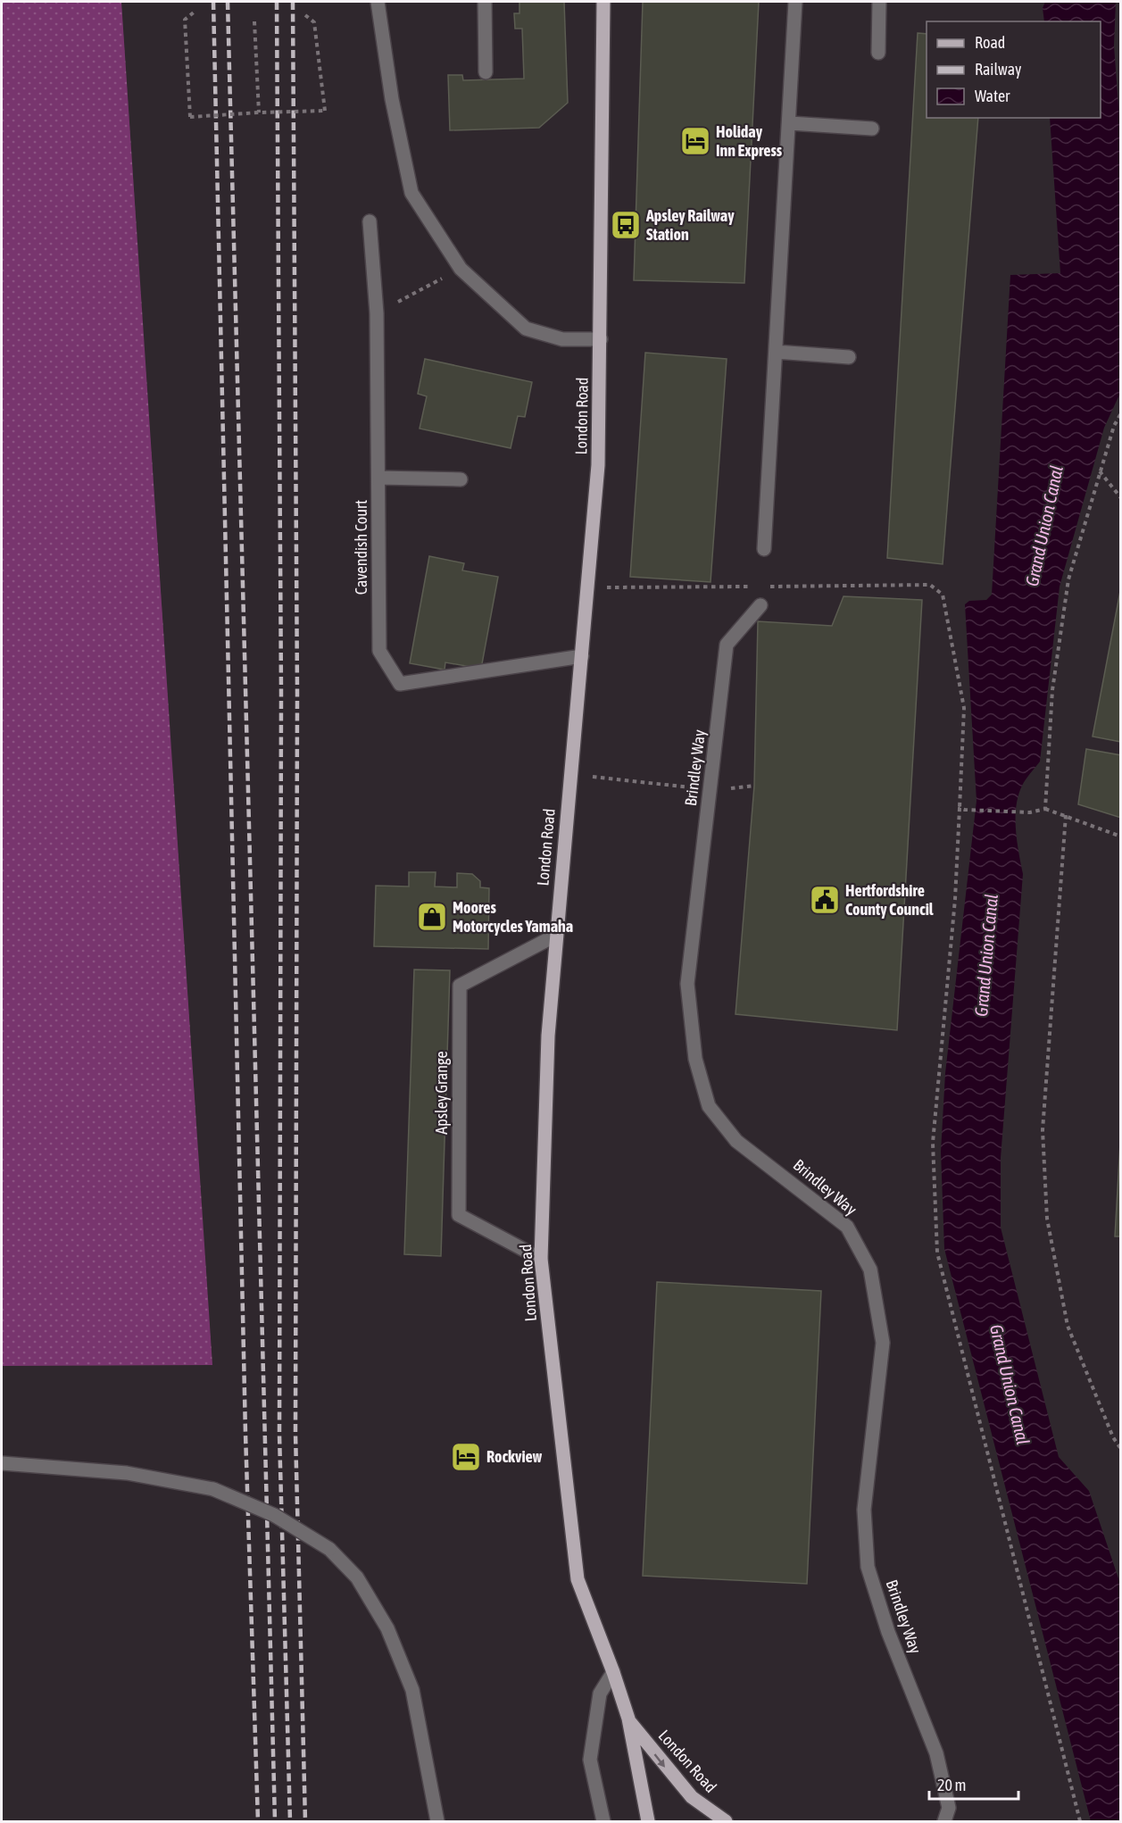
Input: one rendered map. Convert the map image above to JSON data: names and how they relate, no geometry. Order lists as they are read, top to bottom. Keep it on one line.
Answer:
{"streets":{"main road":["London Road"],"street":["Cavendish Court","Brindley Way","Apsley Grange"]},"crossings":[["London Road","Cavendish Court"],["London Road","Apsley Grange"]],"water":["Grand Union Canal"],"places":{"hotel":["Holiday Inn Express","Rockview"],"bus stop":["Apsley Railway Station"],"public building":["Hertfordshire County Council"],"shop":["Moores Motorcycles Yamaha"]},"legend":["Road","Railway","Water"],"scale_bar":"20 m"}
